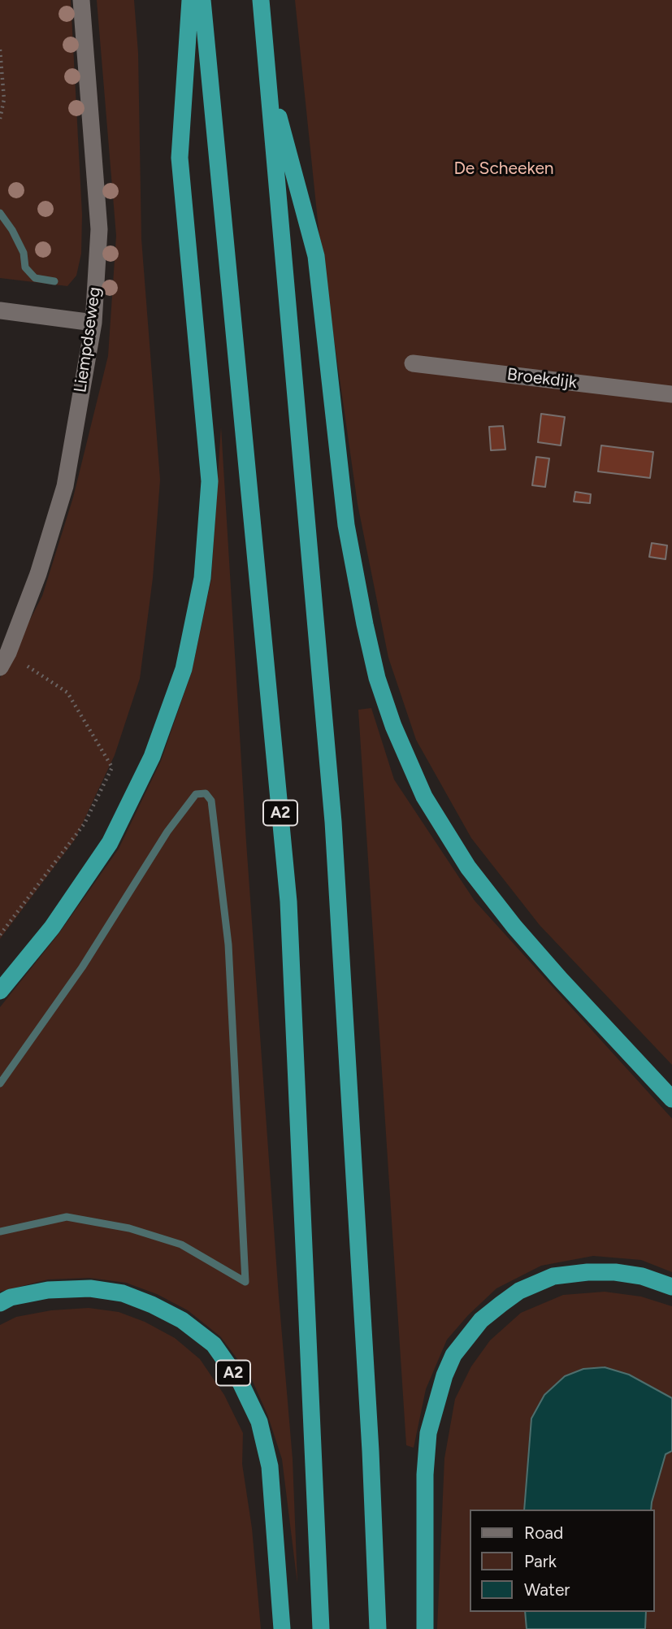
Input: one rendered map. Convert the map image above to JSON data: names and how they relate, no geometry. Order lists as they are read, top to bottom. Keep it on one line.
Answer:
{"streets":{"highway":["A2"],"street":["Liempdseweg","Broekdijk"]},"parks":["De Scheeken"],"legend":["Road","Park","Water"]}
